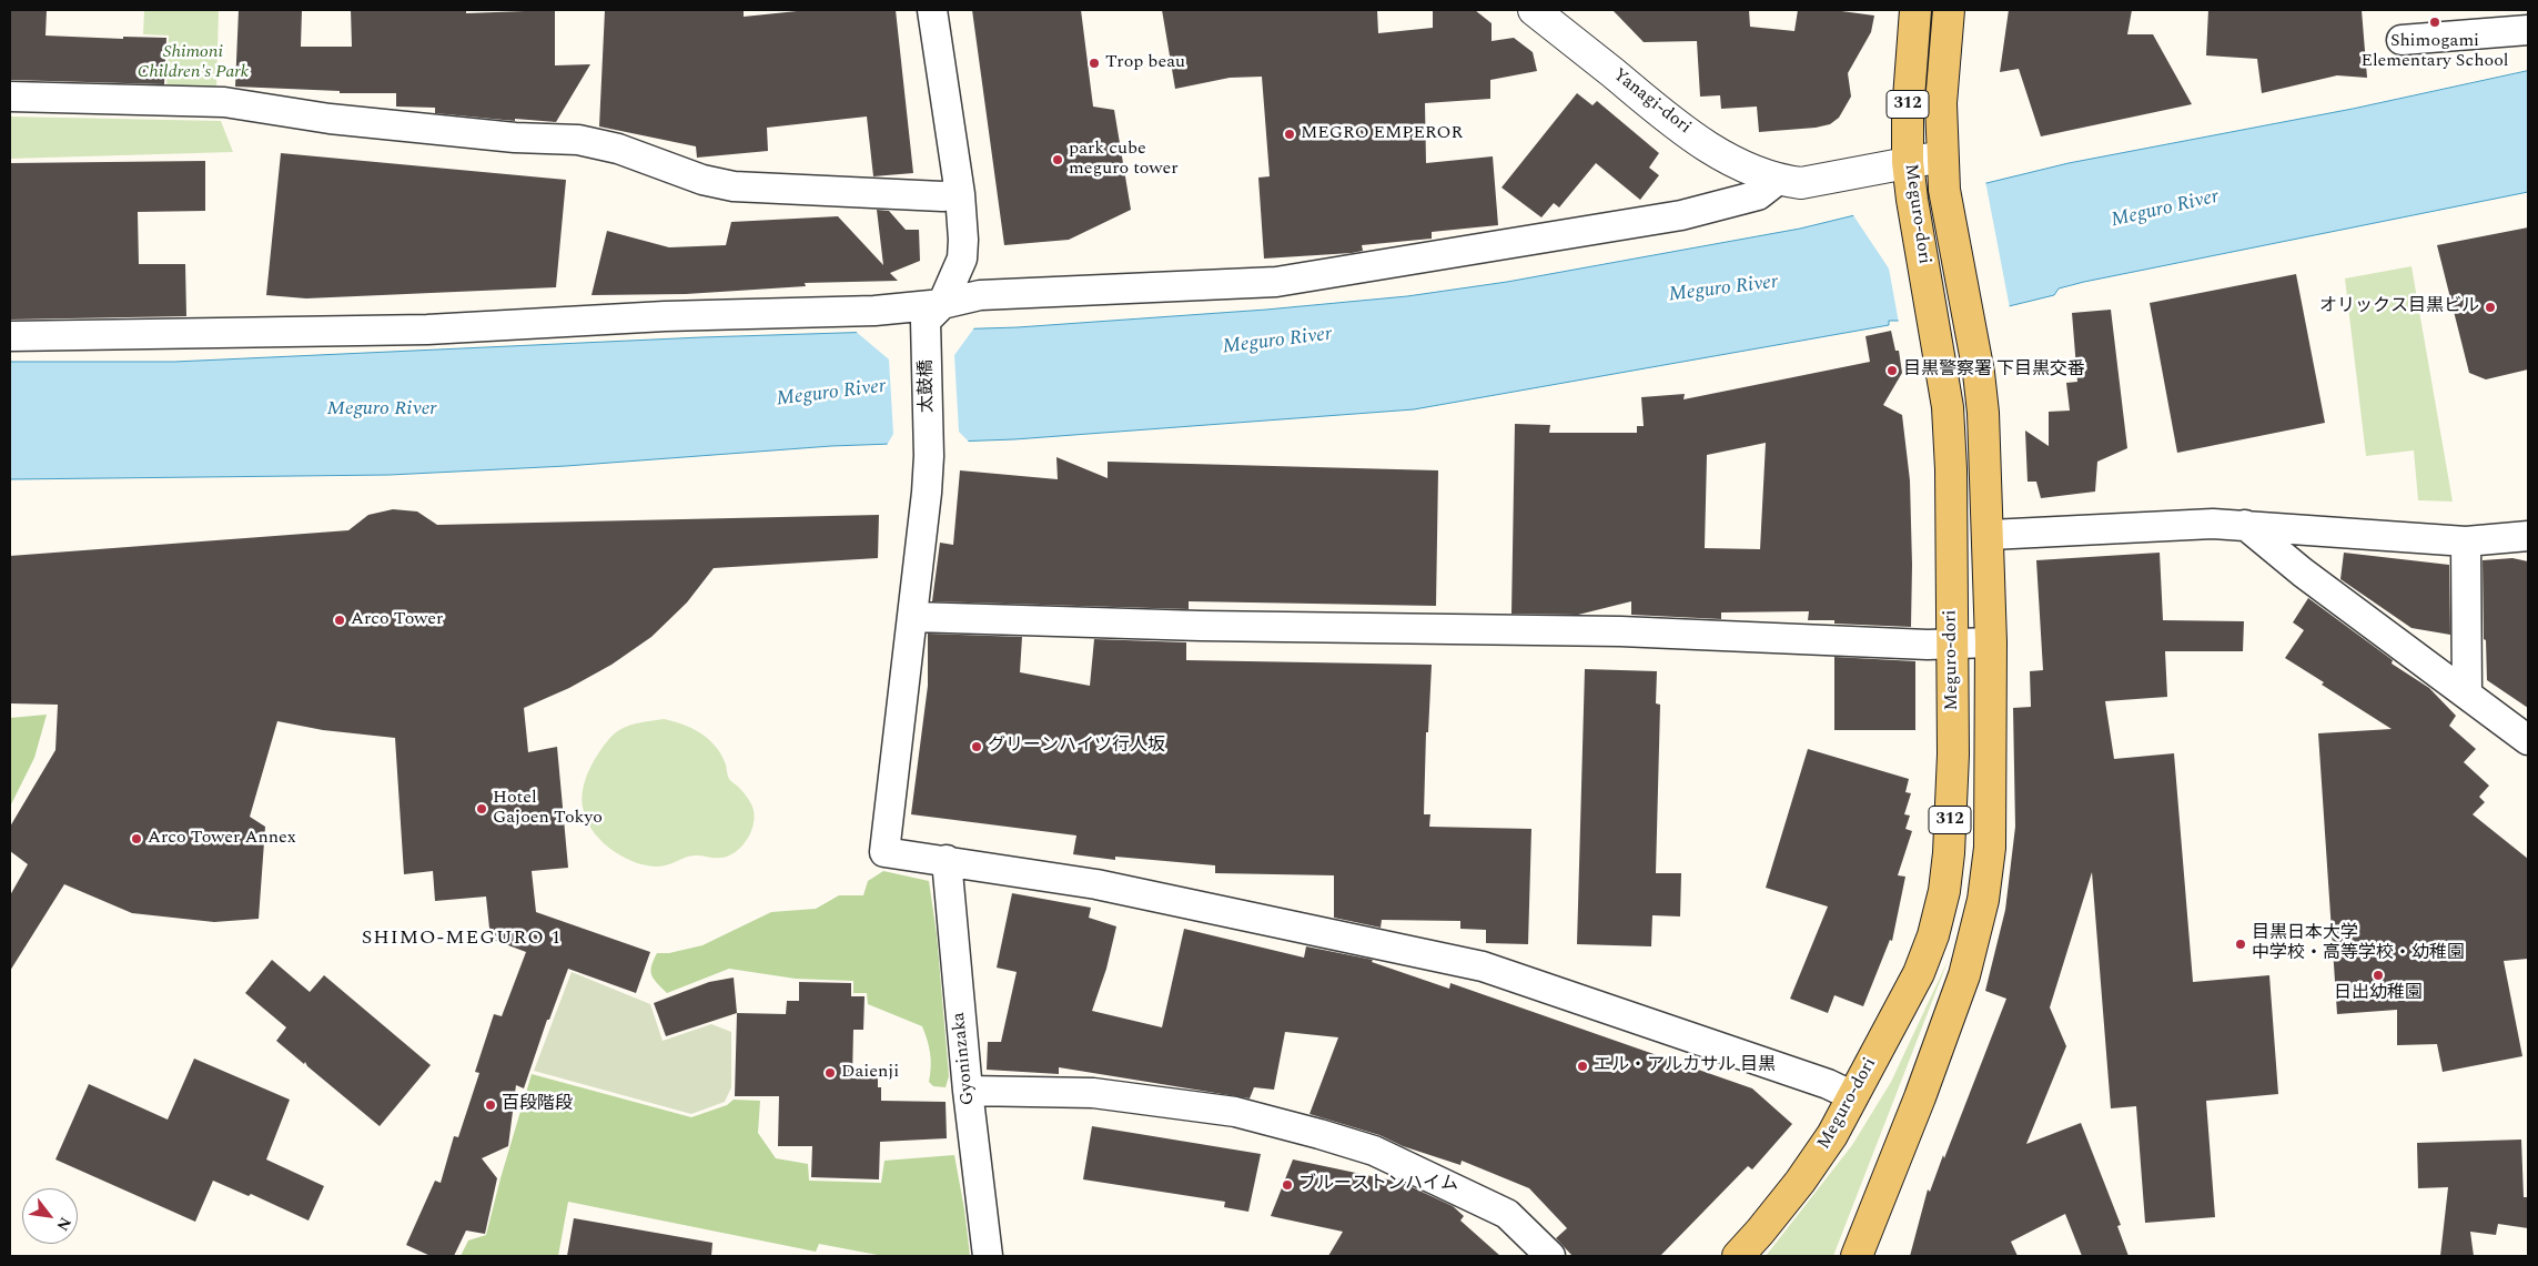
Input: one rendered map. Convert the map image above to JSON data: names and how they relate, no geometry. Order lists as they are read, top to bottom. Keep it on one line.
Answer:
{"streets":{"main road":["312","Meguro-dori"],"street":["Yanagi-dori","太鼓橋","Gyoninzaka"]},"crossings":[["Yanagi-dori","Meguro-dori"],["太鼓橋","Gyoninzaka"]],"districts":["SHIMO-MEGURO 1"],"water":["Meguro River"],"parks":["Shimoni Children's Park"],"places":["Shimogami Elementary School","Trop beau","MEGRO EMPEROR","park cube meguro tower","オリックス目黒ビル","目黒警察署 下目黒交番","Arco Tower","グリーンハイツ行人坂","Hotel Gajoen Tokyo","Arco Tower Annex","目黒日本大学 中学校・高等学校・幼稚園","日出幼稚園","エル・アルカサル 目黒","Daienji","百段階段","ブルーストンハイム"],"north":"bottom right"}
